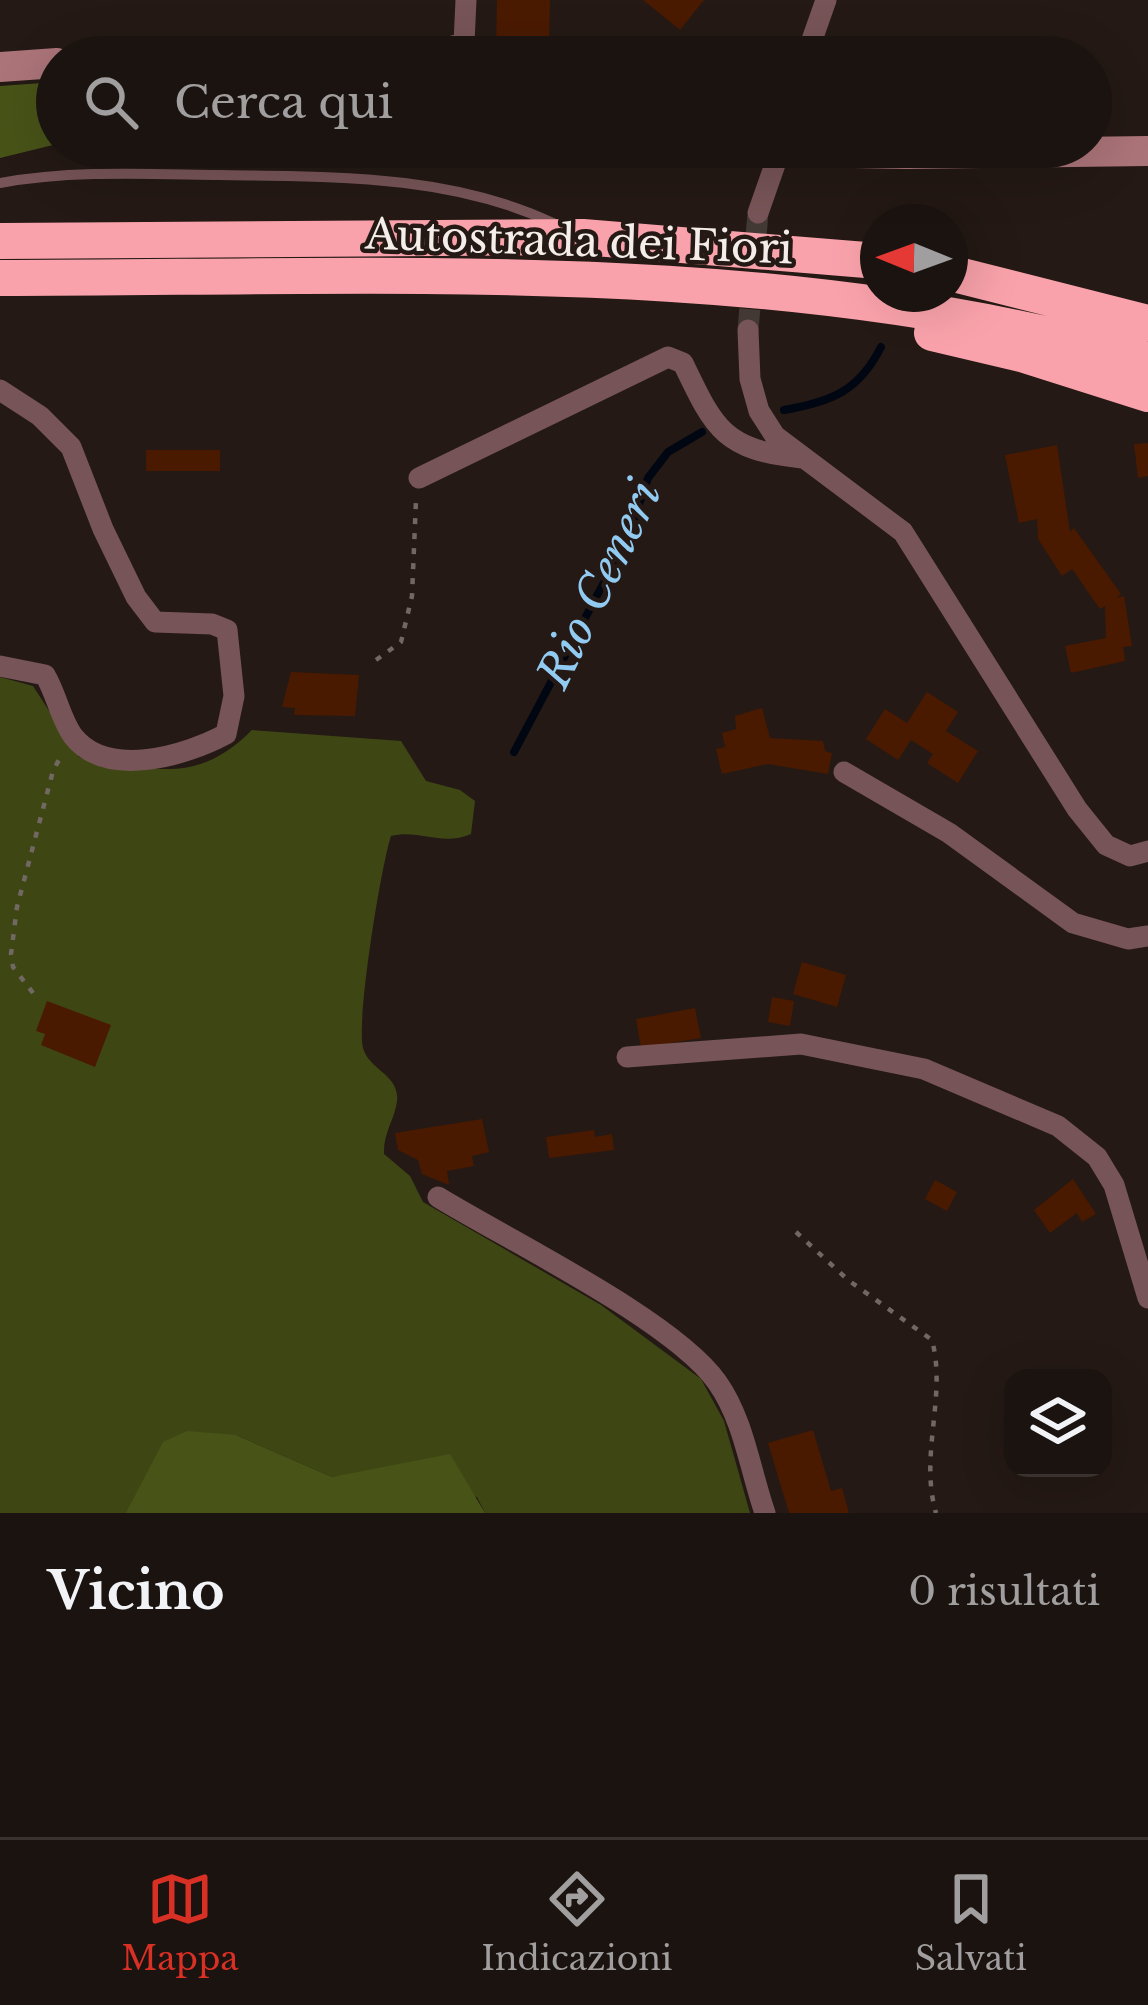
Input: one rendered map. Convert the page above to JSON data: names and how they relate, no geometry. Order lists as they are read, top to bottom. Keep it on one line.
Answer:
{"streets":{"highway":["Autostrada dei Fiori"]},"water":["Rio Ceneri"],"north":"left","page":{"search":"Cerca qui","heading":["Vicino","0 risultati"],"nav":["Mappa","Indicazioni","Salvati"]}}
